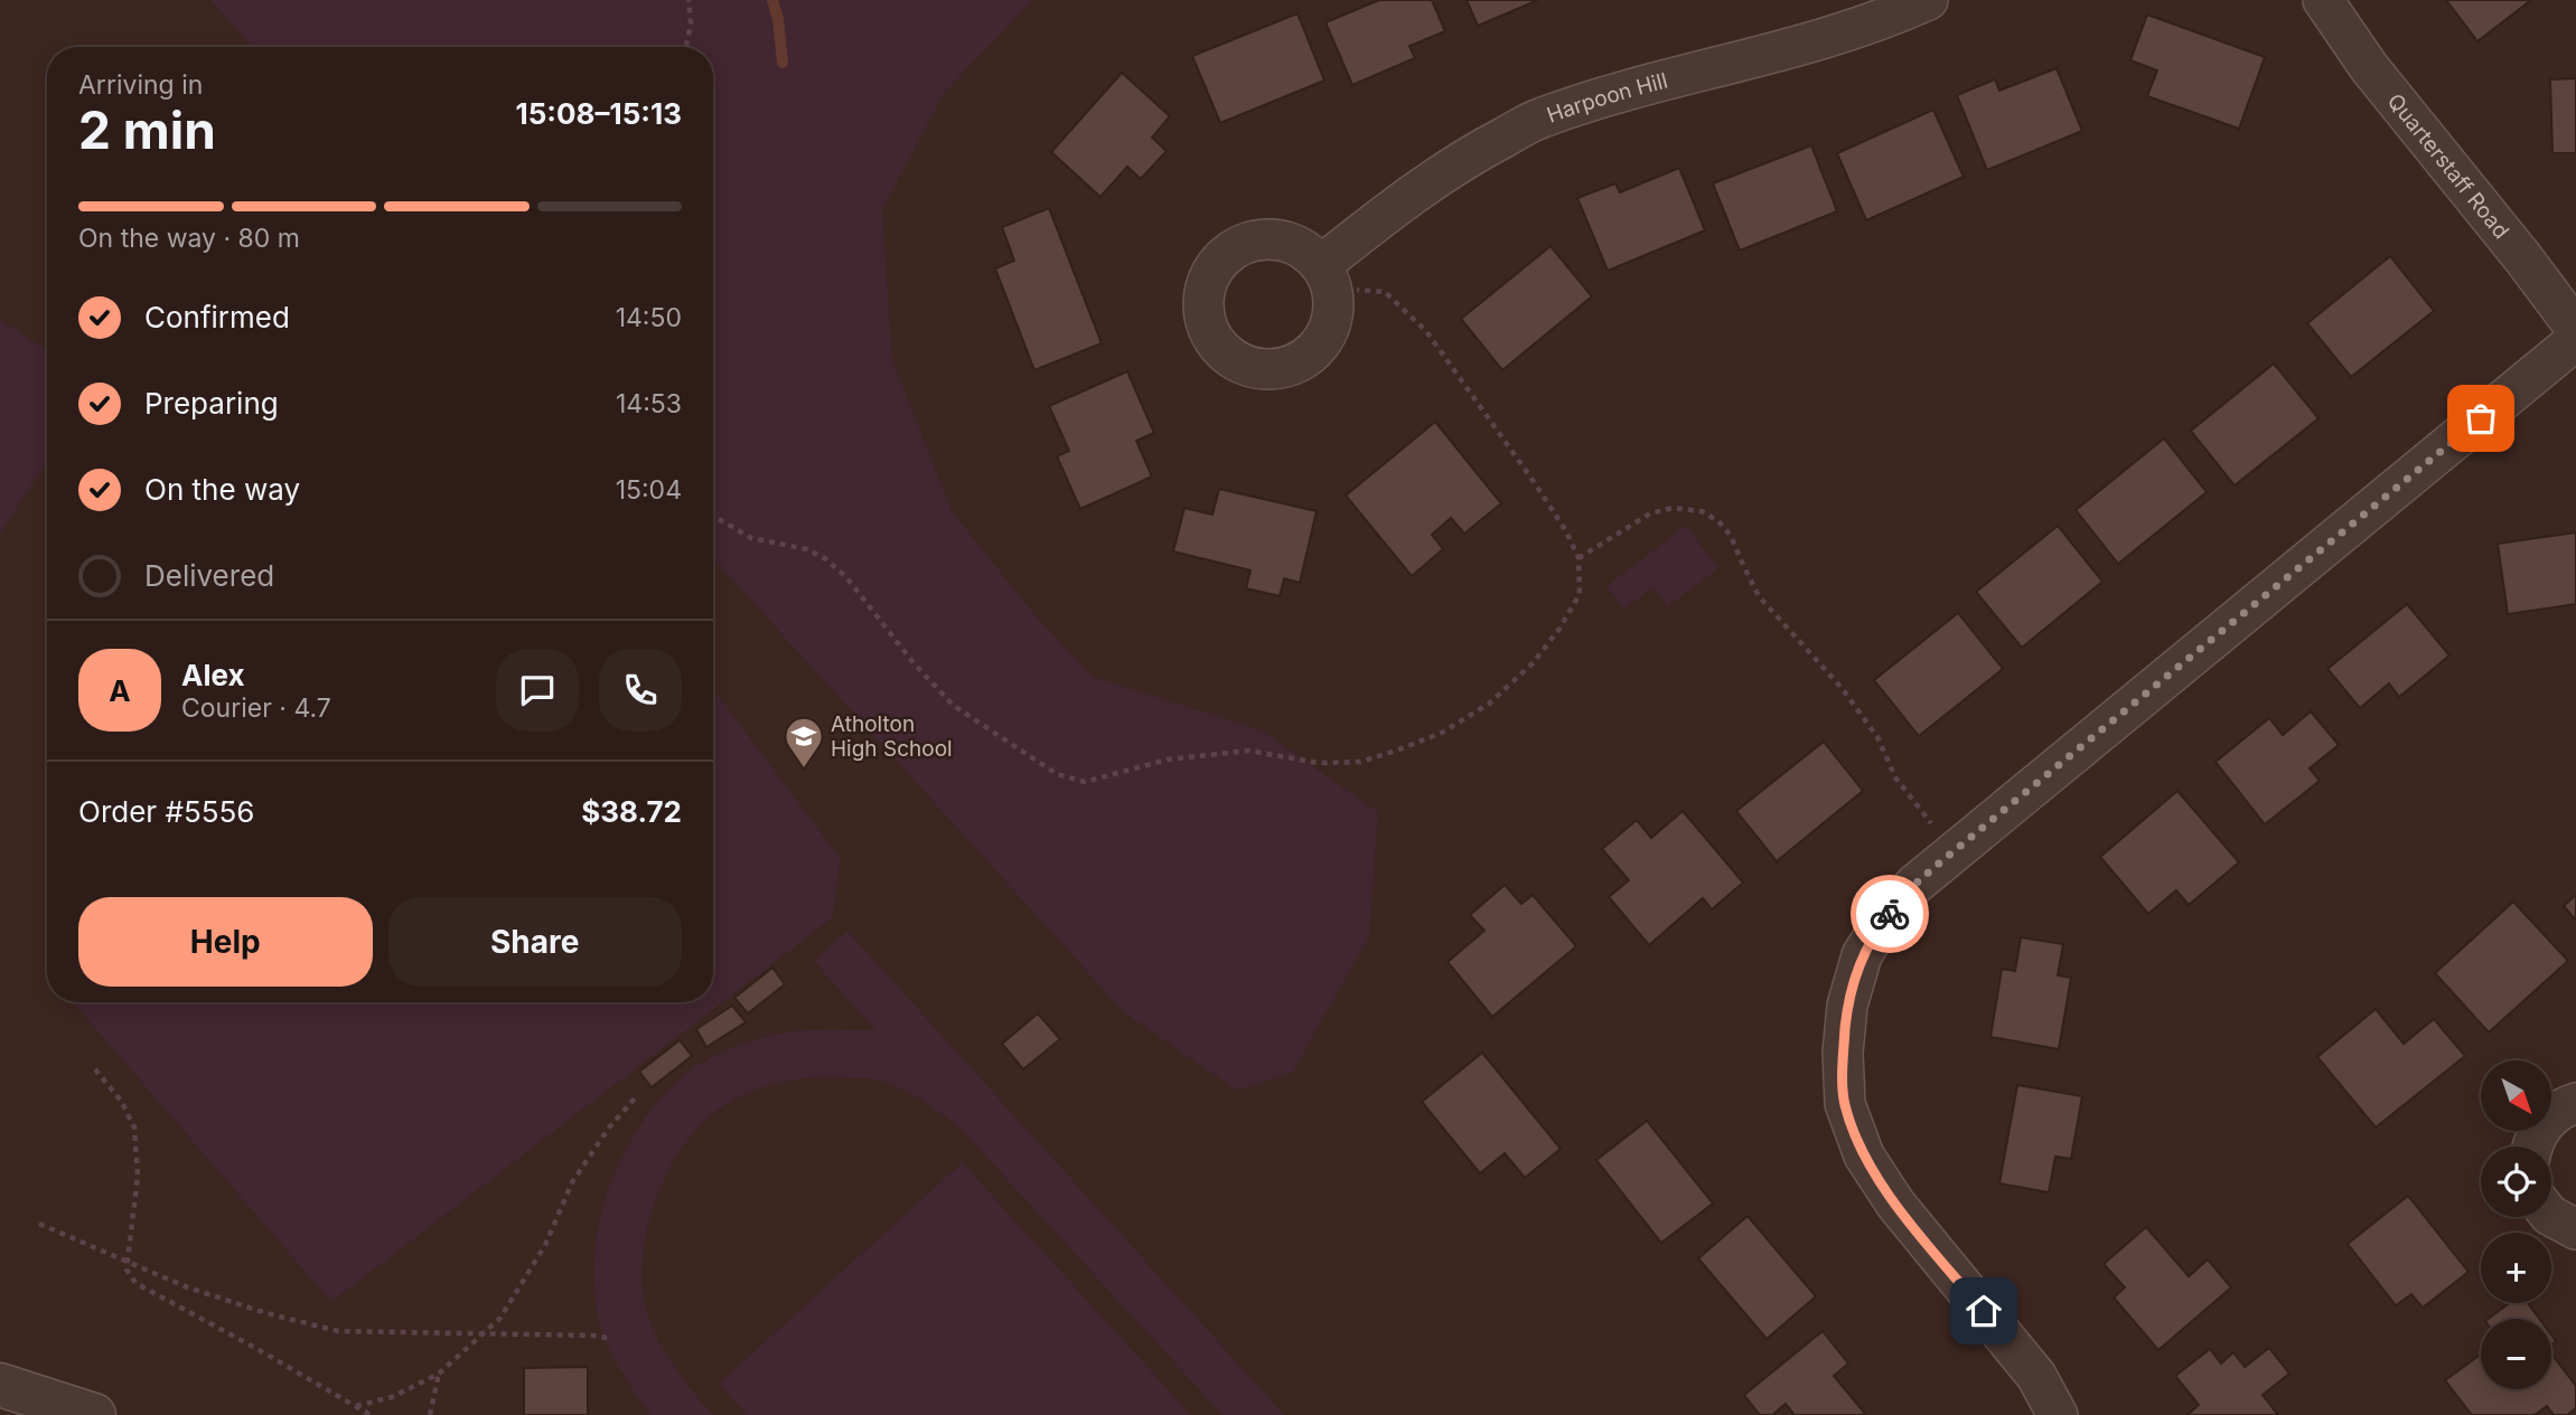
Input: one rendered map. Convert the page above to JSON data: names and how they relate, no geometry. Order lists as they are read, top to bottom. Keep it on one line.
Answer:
{"streets":{"street":["Harpoon Hill","Quarterstaff Road"]},"places":{"school or university":["Atholton High School"]},"north":"bottom right","page":{"heading":["2 min","Arriving in","15:08–15:13"],"panel":["Alex","Courier · 4.7","Order #5556","$38.72"],"bar":"On the way · 80 m","list":[["Confirmed","14:50"],["Preparing","14:53"],["On the way","15:04"],"Delivered"],"round":"A","buttons":["Help","Share"],"map_buttons":["+","−"]}}
